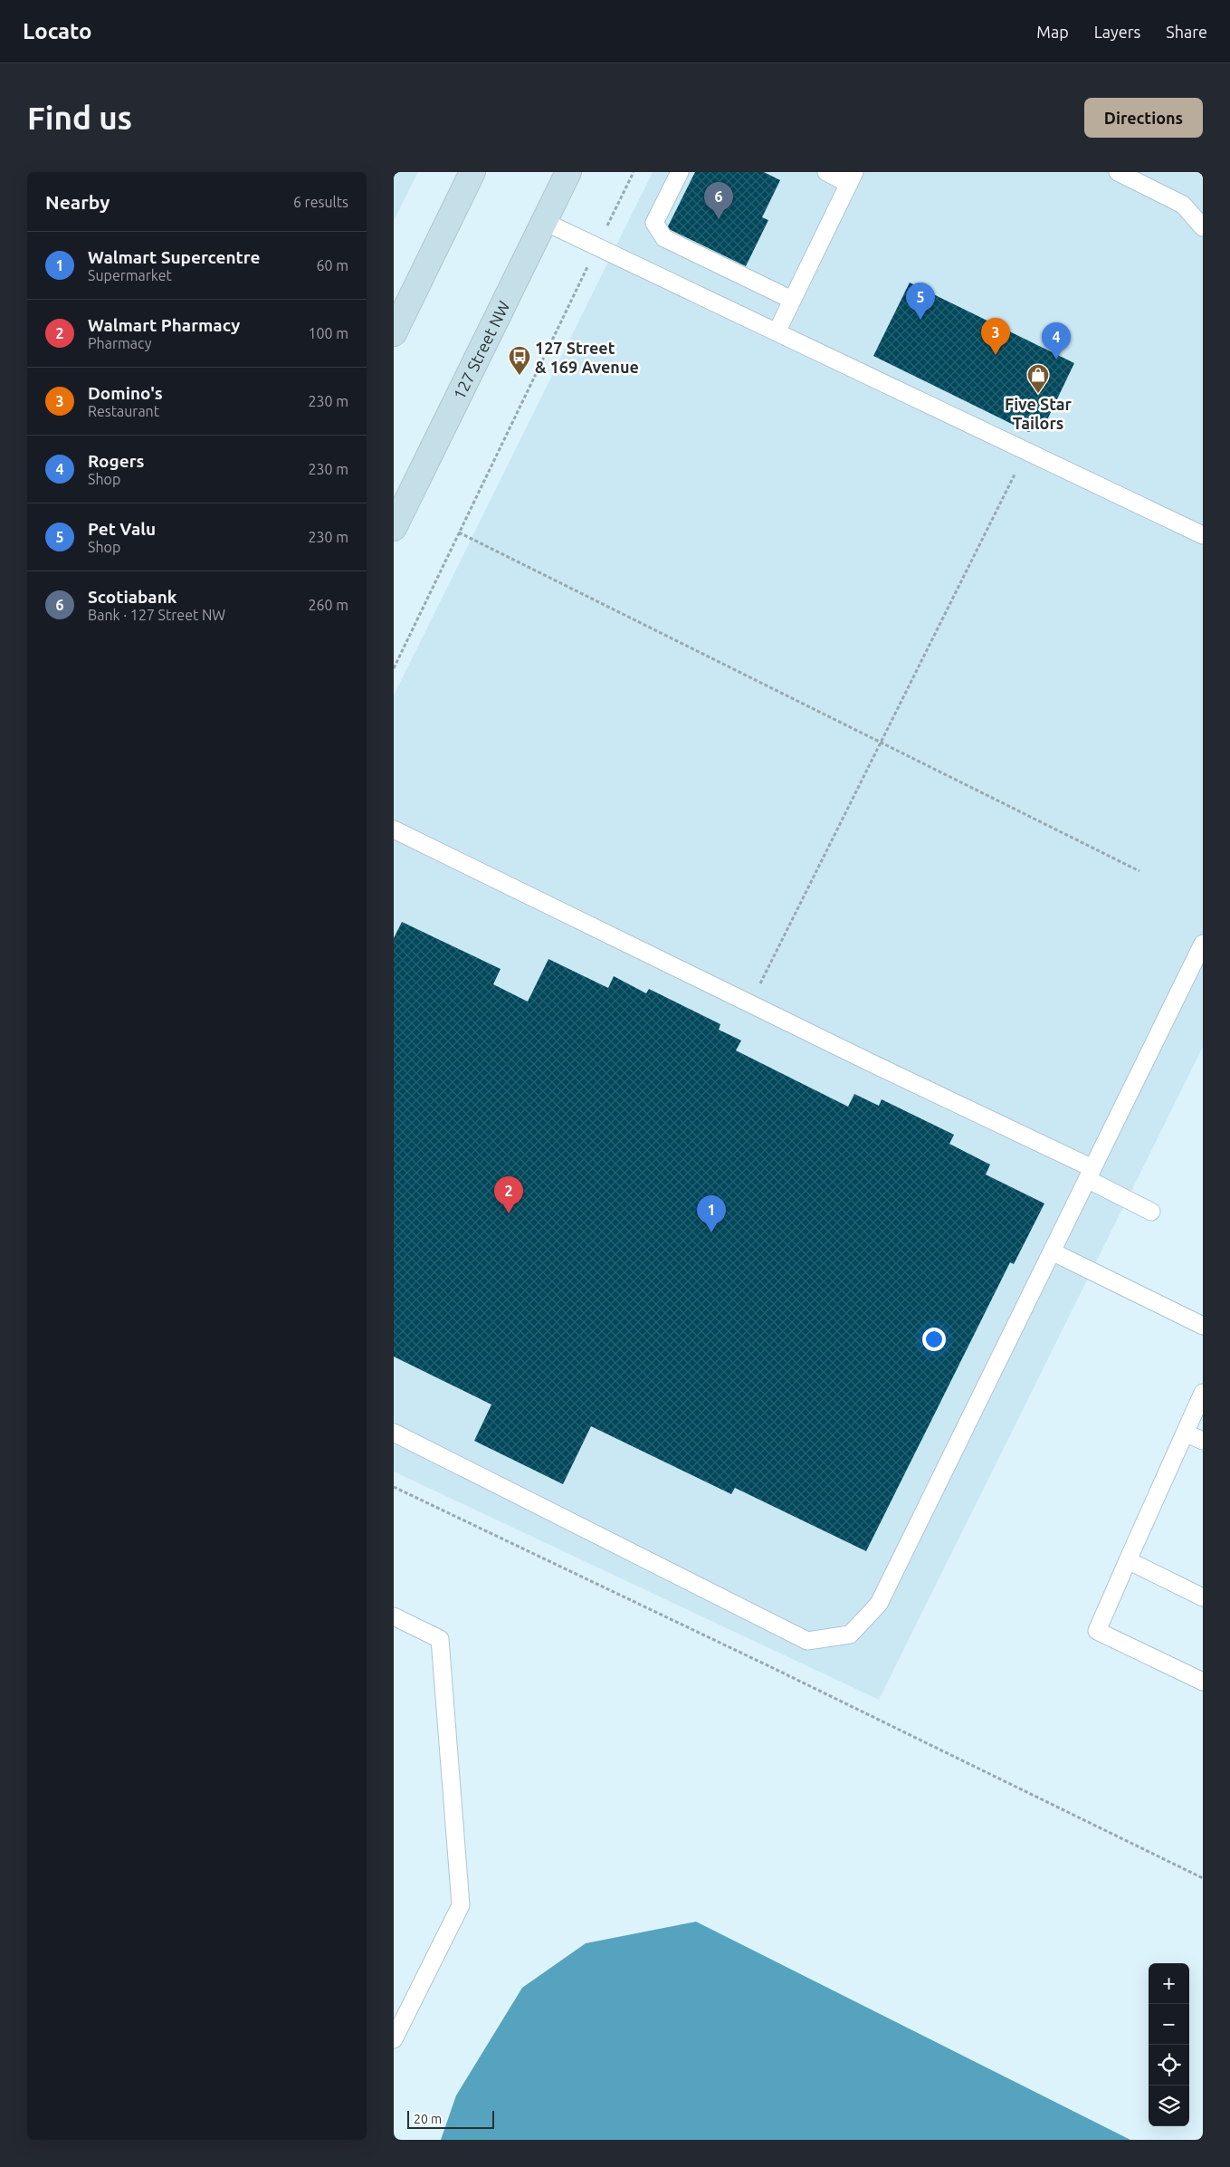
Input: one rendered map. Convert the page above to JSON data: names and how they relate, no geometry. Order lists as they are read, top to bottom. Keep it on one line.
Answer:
{"streets":{"main road":["127 Street NW"]},"places":{"bus stop":["127 Street & 169 Avenue"],"shop":["Five Star Tailors"]},"scale_bar":"20 m","page":{"header":"Locato","nav":["Map","Layers","Share"],"buttons":"Directions","title":"Find us","heading":["Nearby","6 results"],"pins":["6","5","3","4","2","1"],"list":[{"mark":"1","name":"Walmart Supercentre","note":"Supermarket","value":"60 m"},{"mark":"2","name":"Walmart Pharmacy","note":"Pharmacy","value":"100 m"},{"mark":"3","name":"Domino's","note":"Restaurant","value":"230 m"},{"mark":"4","name":"Rogers","note":"Shop","value":"230 m"},{"mark":"5","name":"Pet Valu","note":"Shop","value":"230 m"},{"mark":"6","name":"Scotiabank","note":"Bank · 127 Street NW","value":"260 m"}],"map_buttons":["+","−"],"scale":"20 m"}}
